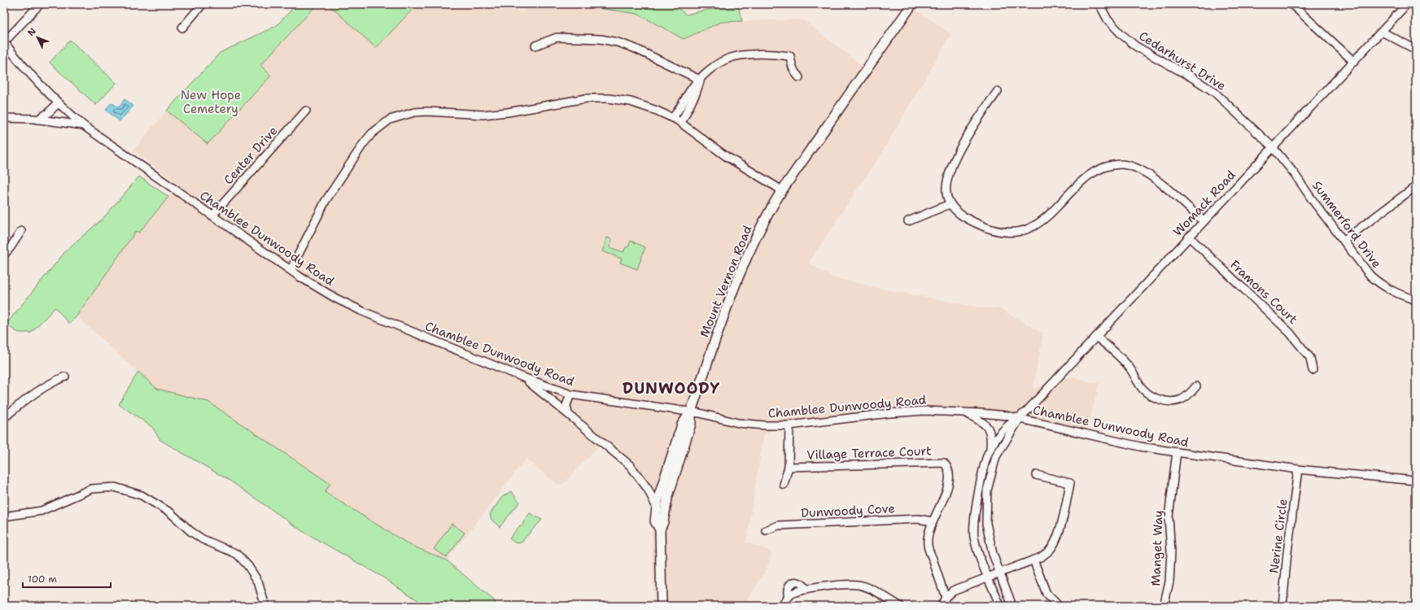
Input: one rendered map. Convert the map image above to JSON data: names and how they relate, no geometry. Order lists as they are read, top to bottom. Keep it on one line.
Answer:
{"streets":{"main road":["Mount Vernon Road"],"street":["Cedarhurst Drive","Center Drive","Womack Road","Summerford Drive","Chamblee Dunwoody Road","Framons Court","Village Terrace Court","Dunwoody Cove","Nerine Circle","Manget Way"]},"crossings":[["Cedarhurst Drive","Womack Road"],["Cedarhurst Drive","Summerford Drive"],["Center Drive","Chamblee Dunwoody Road"],["Womack Road","Summerford Drive"],["Womack Road","Chamblee Dunwoody Road"],["Womack Road","Framons Court"],["Chamblee Dunwoody Road","Mount Vernon Road"],["Chamblee Dunwoody Road","Village Terrace Court"],["Chamblee Dunwoody Road","Nerine Circle"],["Chamblee Dunwoody Road","Manget Way"],["Village Terrace Court","Dunwoody Cove"]],"districts":["DUNWOODY"],"parks":["New Hope Cemetery"],"scale_bar":"100 m","north":"top left"}
